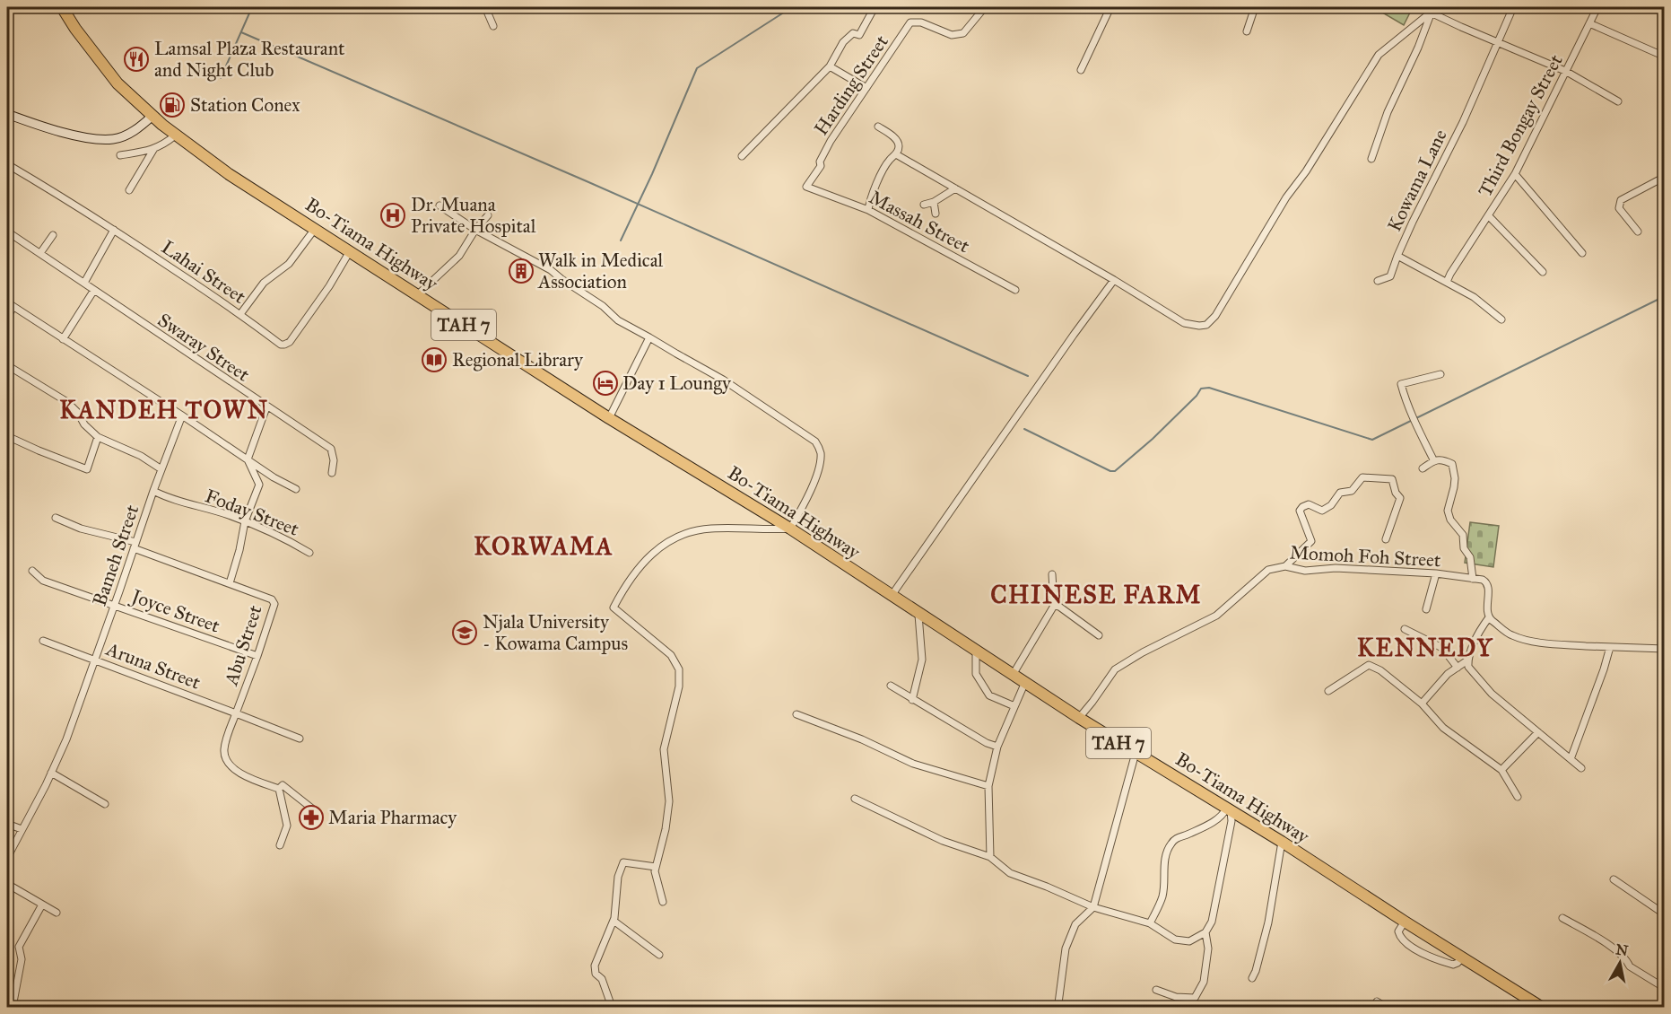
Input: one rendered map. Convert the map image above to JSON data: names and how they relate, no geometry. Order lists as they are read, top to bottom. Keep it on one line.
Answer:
{"streets":{"highway":["Bo-Tiama Highway","TAH 7"],"street":["Harding Street","Third Bongay Street","Kowama Lane","Massah Street","Lahai Street","Swaray Street","Foday Street","Bameh Street","Momoh Foh Street","Joyce Street","Abu Street","Aruna Street"]},"crossings":[["Harding Street","Massah Street"],["Third Bongay Street","Kowama Lane"],["Bo-Tiama Highway","Lahai Street"],["Bo-Tiama Highway","Momoh Foh Street"],["Foday Street","Bameh Street"],["Bameh Street","Joyce Street"],["Bameh Street","Abu Street"],["Bameh Street","Aruna Street"],["Joyce Street","Abu Street"],["Abu Street","Aruna Street"]],"districts":["KANDEH TOWN","KORWAMA","CHINESE FARM","KENNEDY"],"places":{"restaurant":["Lamsal Plaza Restaurant and Night Club"],"fuel station":["Station Conex"],"hospital":["Dr. Muana Private Hospital"],"building":["Walk in Medical Association"],"library":["Regional Library"],"hotel":["Day 1 Loungy"],"school or university":["Njala University - Kowama Campus"],"pharmacy":["Maria Pharmacy"]},"north":"top"}
